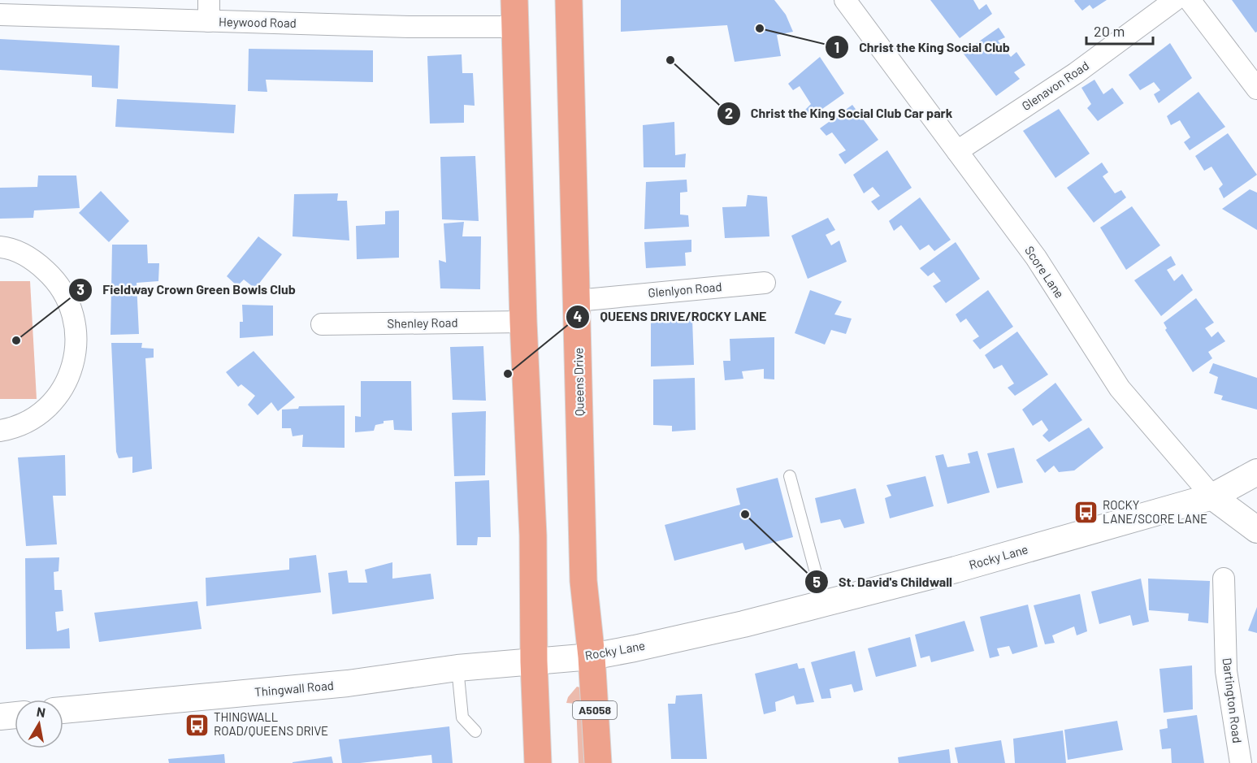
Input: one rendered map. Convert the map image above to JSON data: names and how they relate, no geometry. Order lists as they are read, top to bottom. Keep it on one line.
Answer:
{"streets":{"highway":["Queens Drive","A5058"],"street":["Heywood Road","Glenavon Road","Score Lane","Glenlyon Road","Shenley Road","Rocky Lane","Thingwall Road","Dartington Road"]},"crossings":[["Glenavon Road","Score Lane"],["Score Lane","Rocky Lane"],["Glenlyon Road","Queens Drive"],["Queens Drive","Rocky Lane"],["Rocky Lane","Thingwall Road"]],"places":{"other":["Christ the King Social Club","Christ the King Social Club Car park","Fieldway Crown Green Bowls Club","QUEENS DRIVE/ROCKY LANE","St. David's Childwall"],"bus stop":["ROCKY LANE/SCORE LANE","THINGWALL ROAD/QUEENS DRIVE"]},"scale_bar":"20 m","north":"top"}
